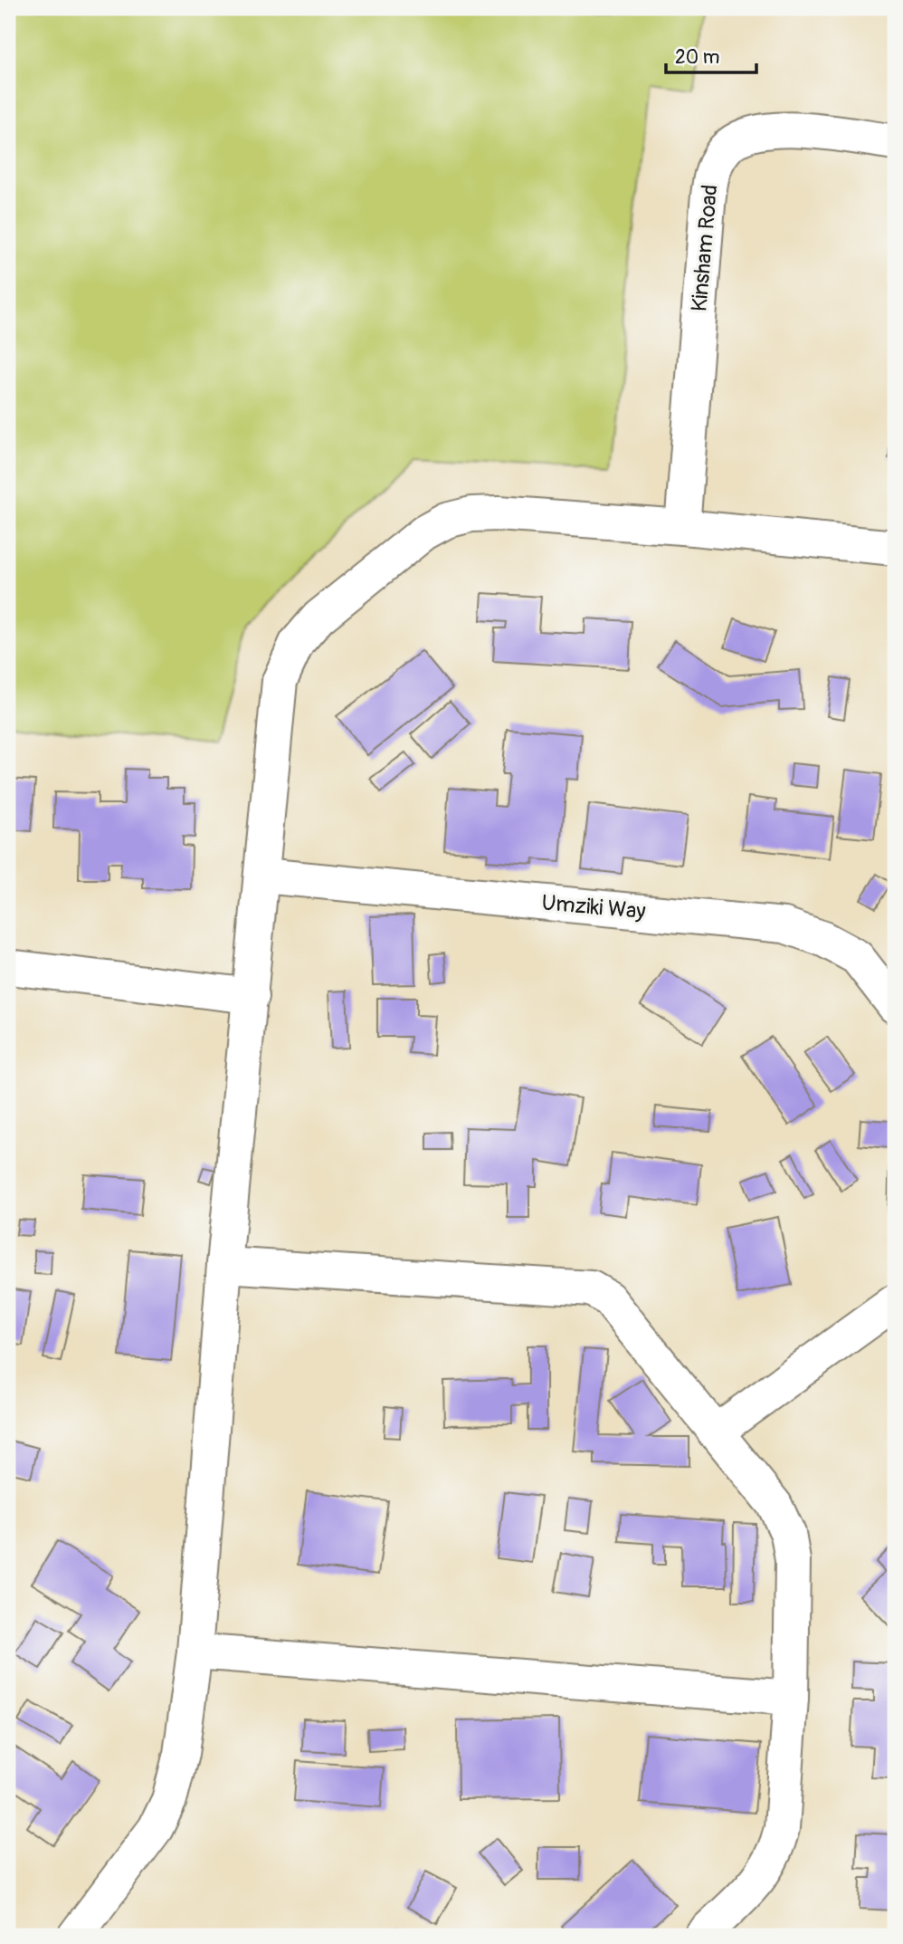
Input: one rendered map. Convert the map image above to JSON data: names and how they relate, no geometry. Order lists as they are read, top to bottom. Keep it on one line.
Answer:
{"streets":{"street":["Kinsham Road","Umziki Way"]},"scale_bar":"20 m"}
